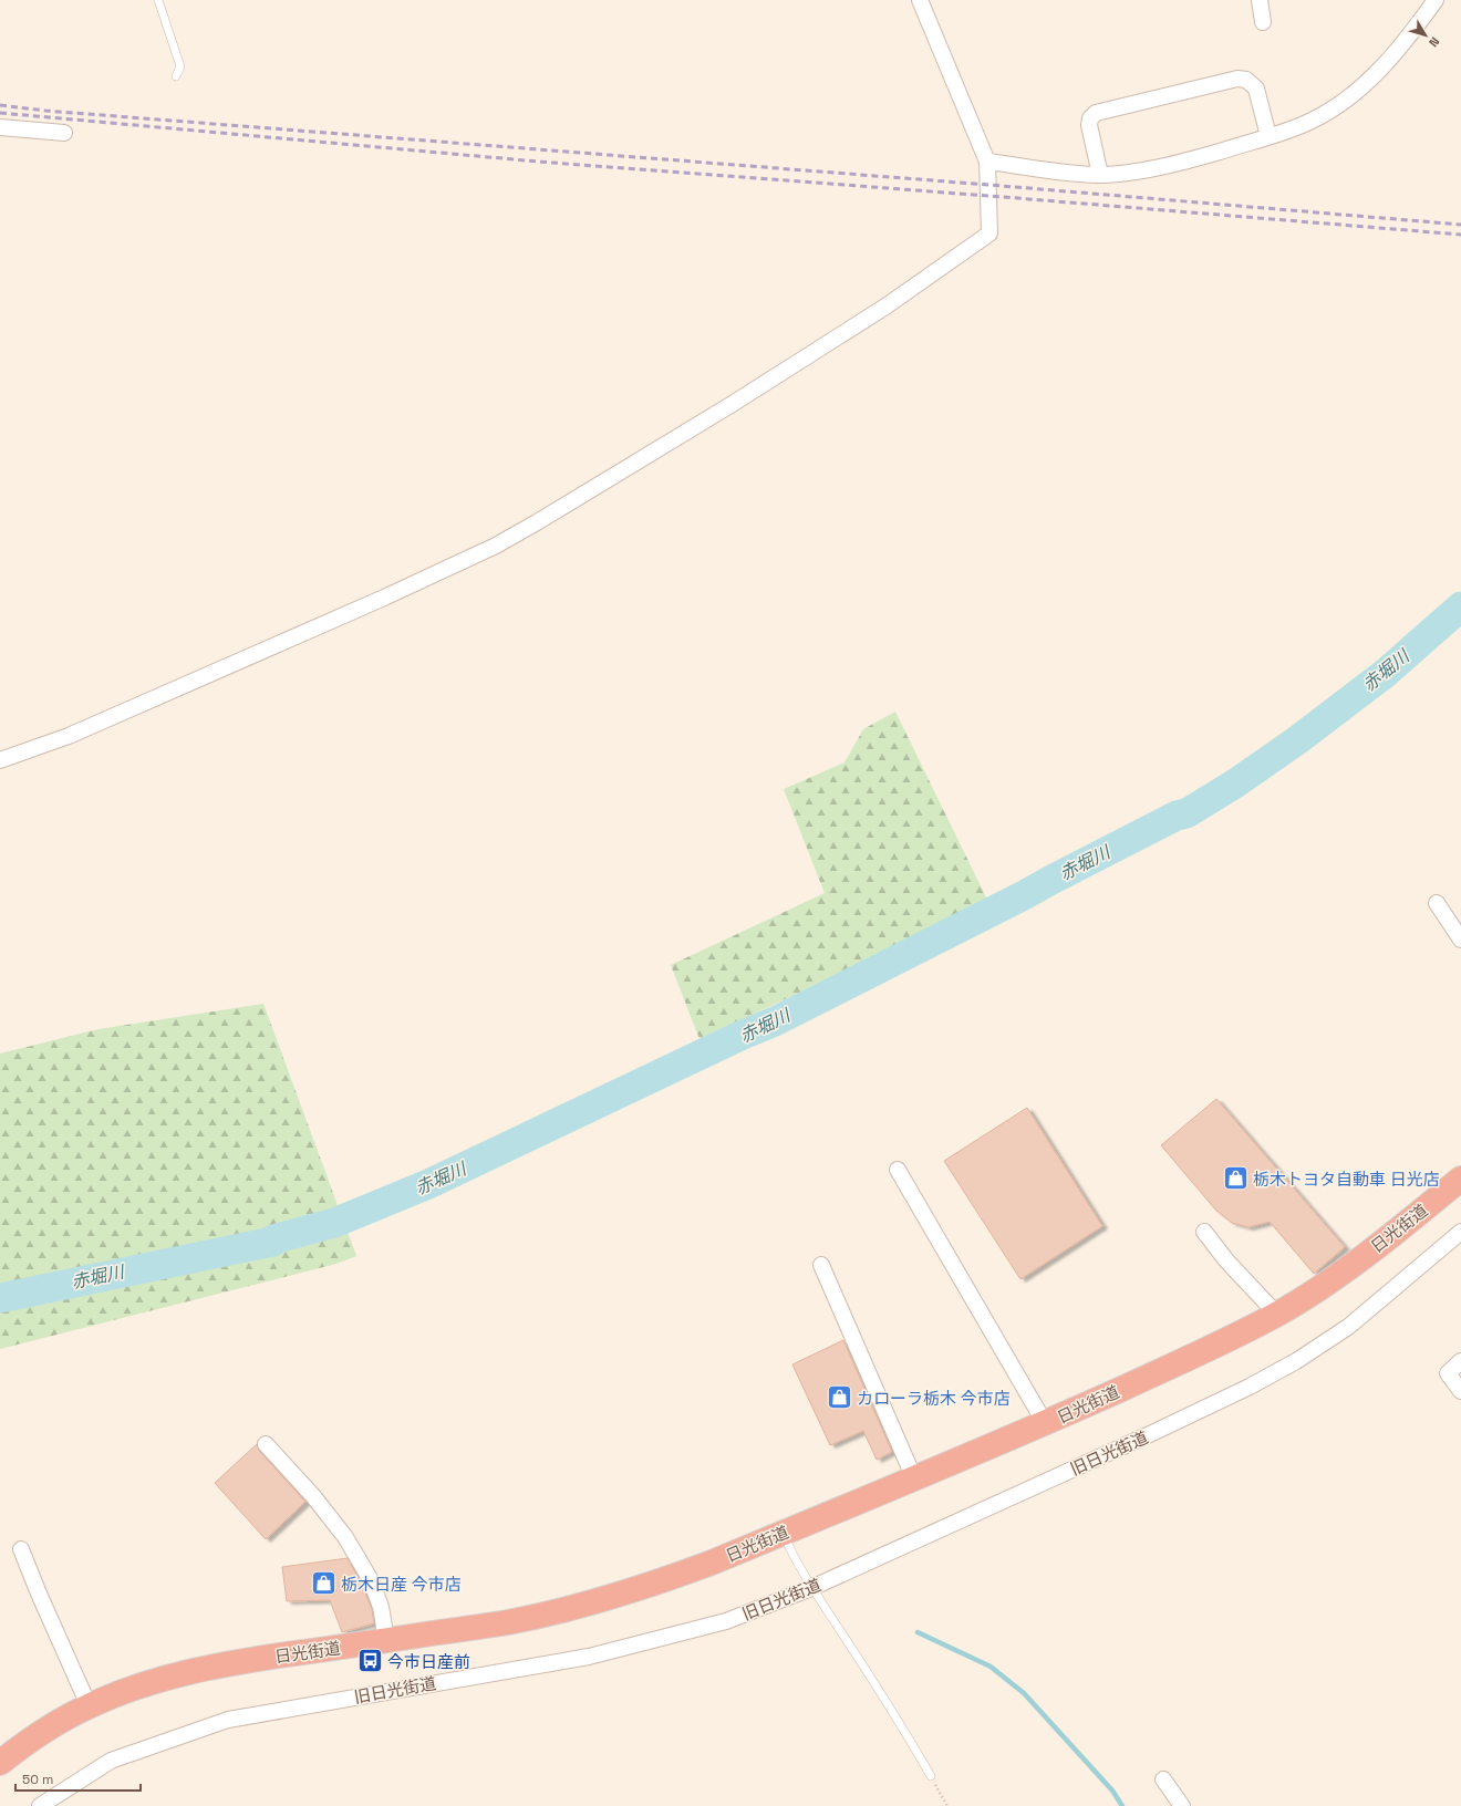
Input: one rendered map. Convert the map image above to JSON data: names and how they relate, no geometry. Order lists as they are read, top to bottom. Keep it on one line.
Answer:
{"streets":{"highway":["日光街道"],"street":["旧日光街道"]},"water":["赤堀川"],"places":{"shop":["栃木トヨタ自動車 日光店","カローラ栃木 今市店","栃木日産 今市店"],"bus stop":["今市日産前"]},"scale_bar":"50 m","north":"bottom right"}
